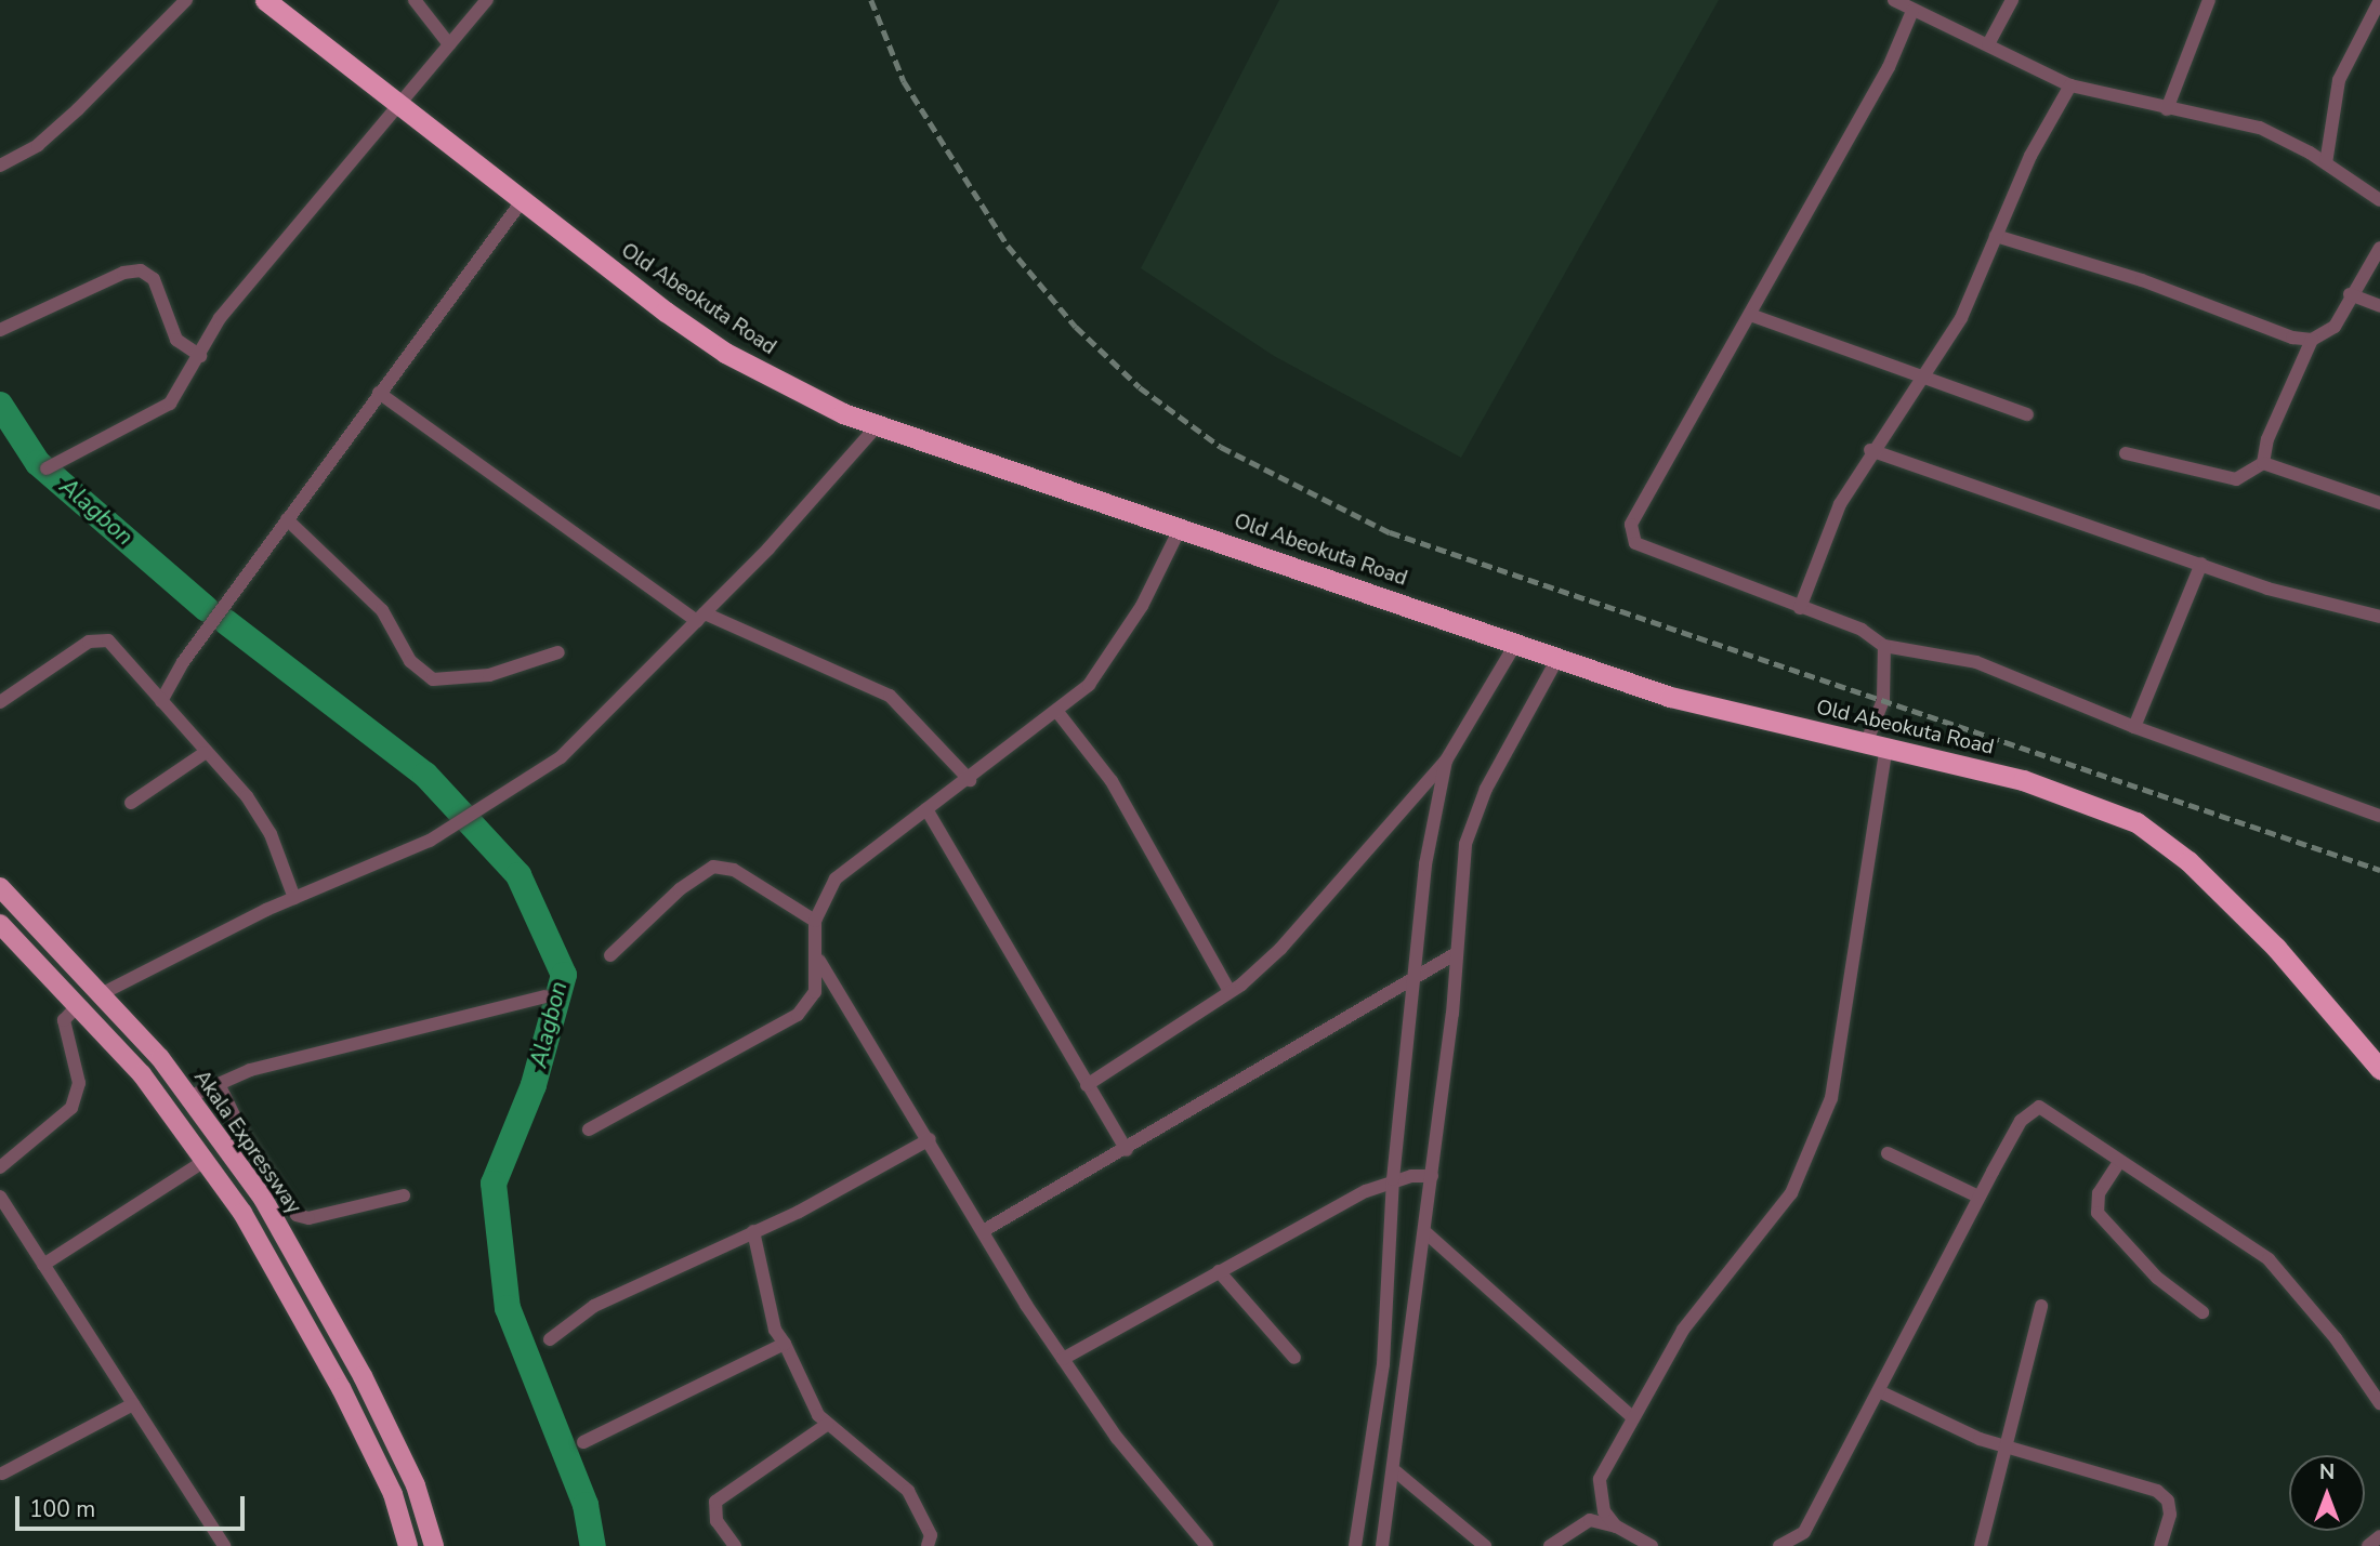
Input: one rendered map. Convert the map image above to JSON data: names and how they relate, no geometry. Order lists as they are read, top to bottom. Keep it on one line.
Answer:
{"streets":{"highway":["Old Abeokuta Road"],"main road":["Akala Expressway"]},"water":["Alagbon"],"scale_bar":"100 m","north":"top"}
